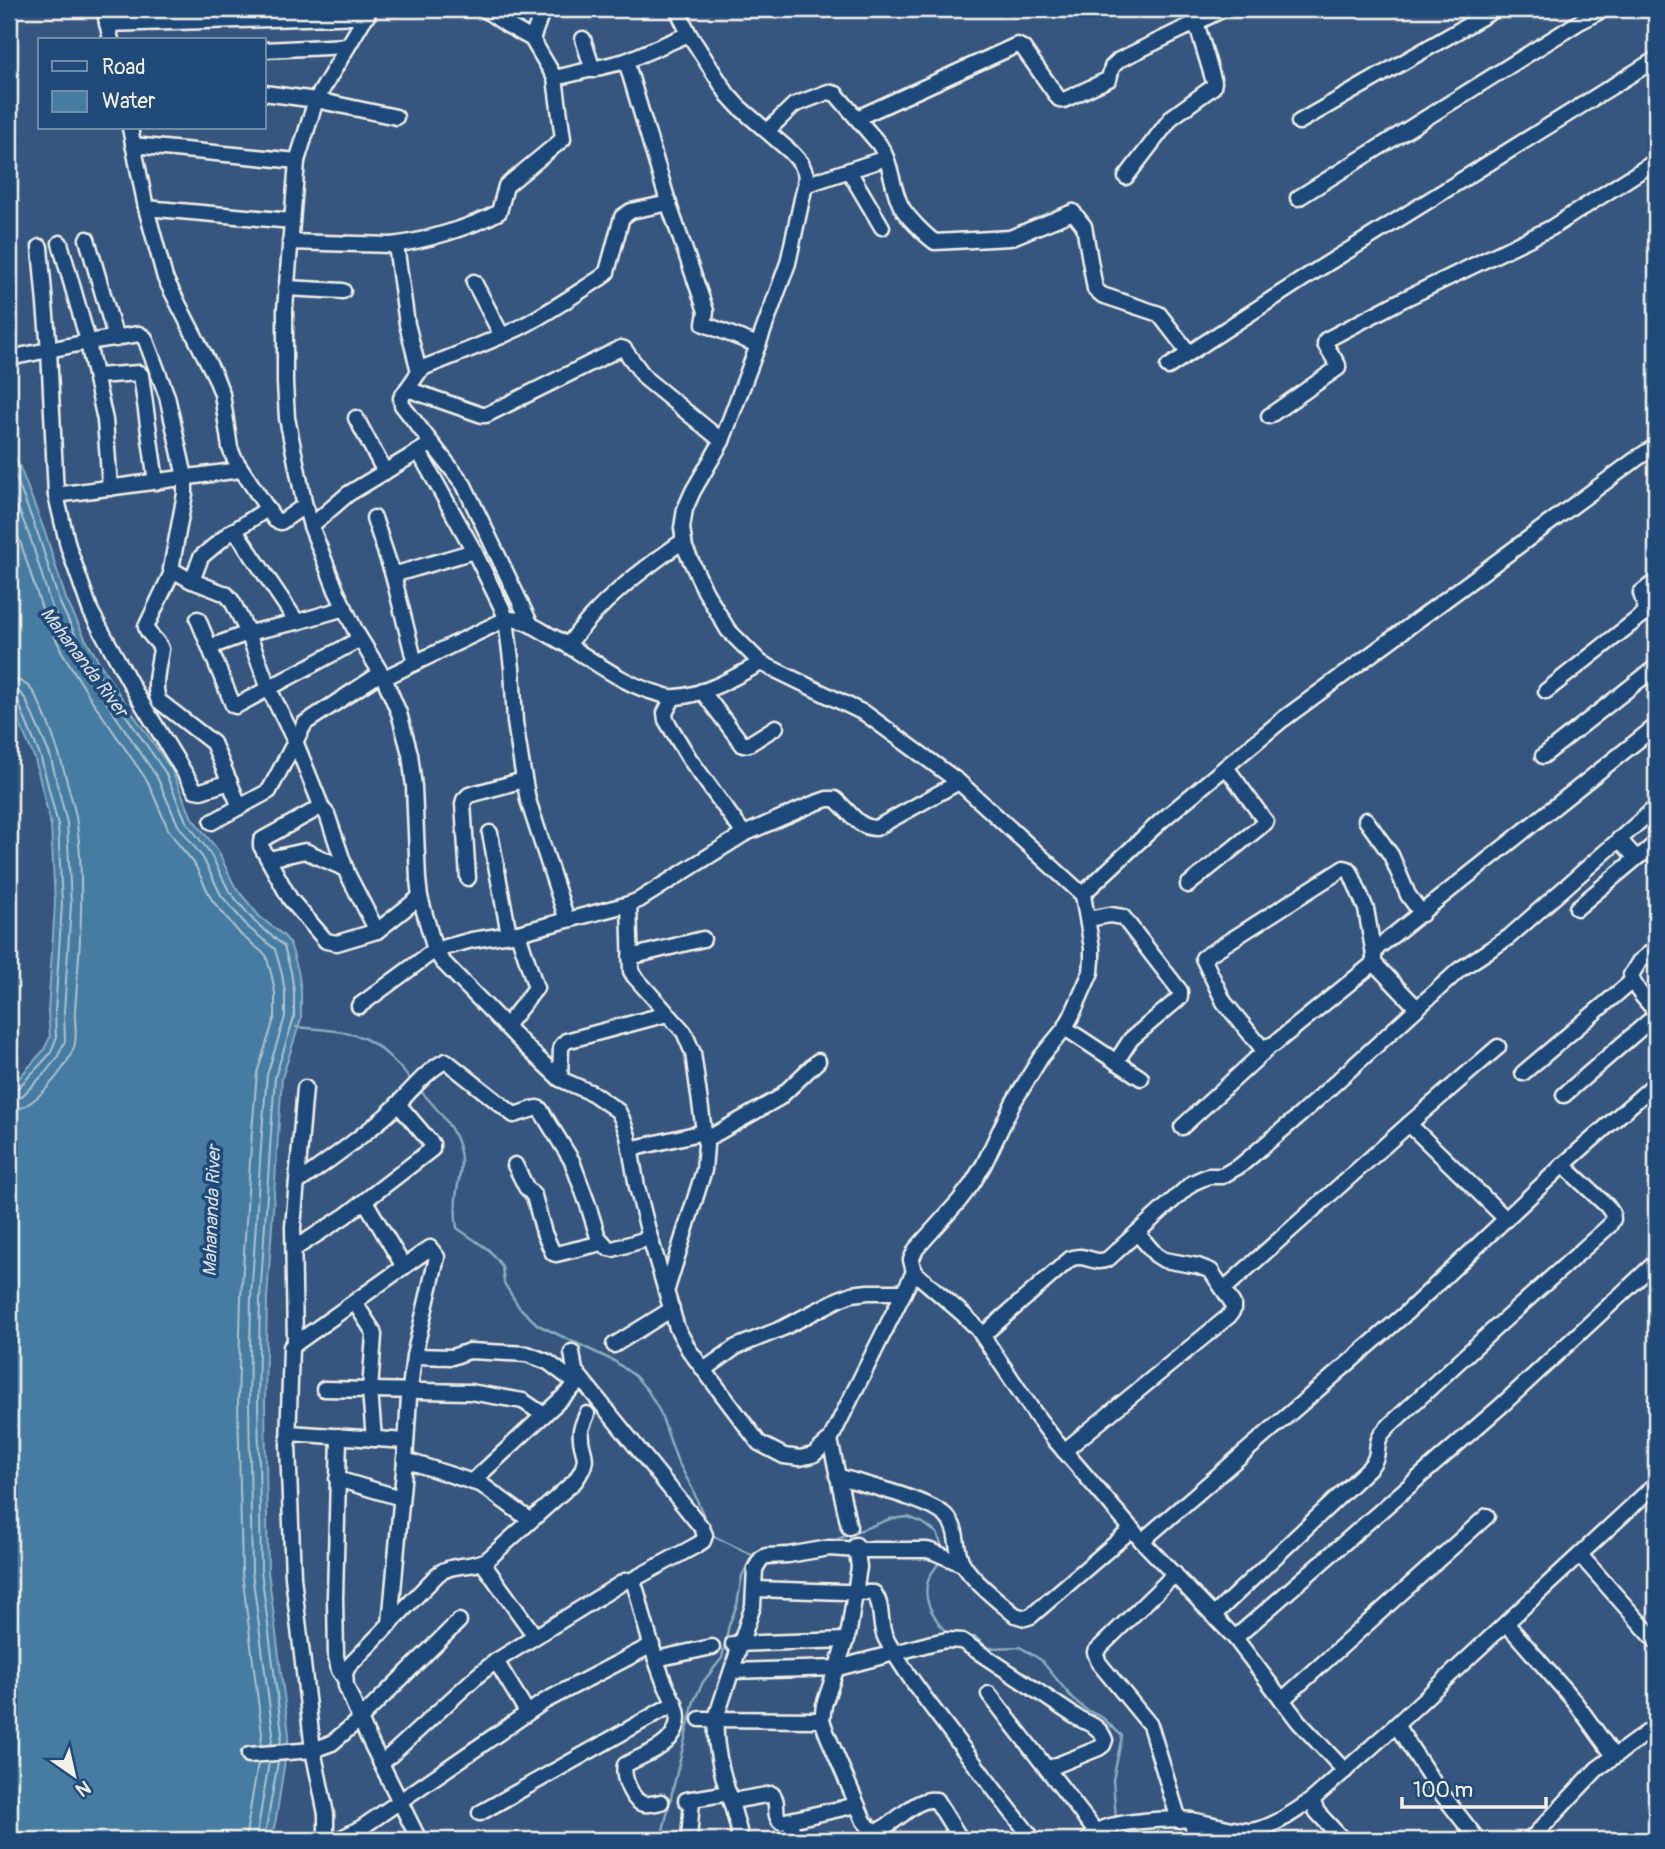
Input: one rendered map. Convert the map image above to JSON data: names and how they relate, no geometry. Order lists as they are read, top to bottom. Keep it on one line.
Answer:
{"water":["Mahananda River"],"legend":["Road","Water"],"scale_bar":"100 m","north":"bottom right"}
